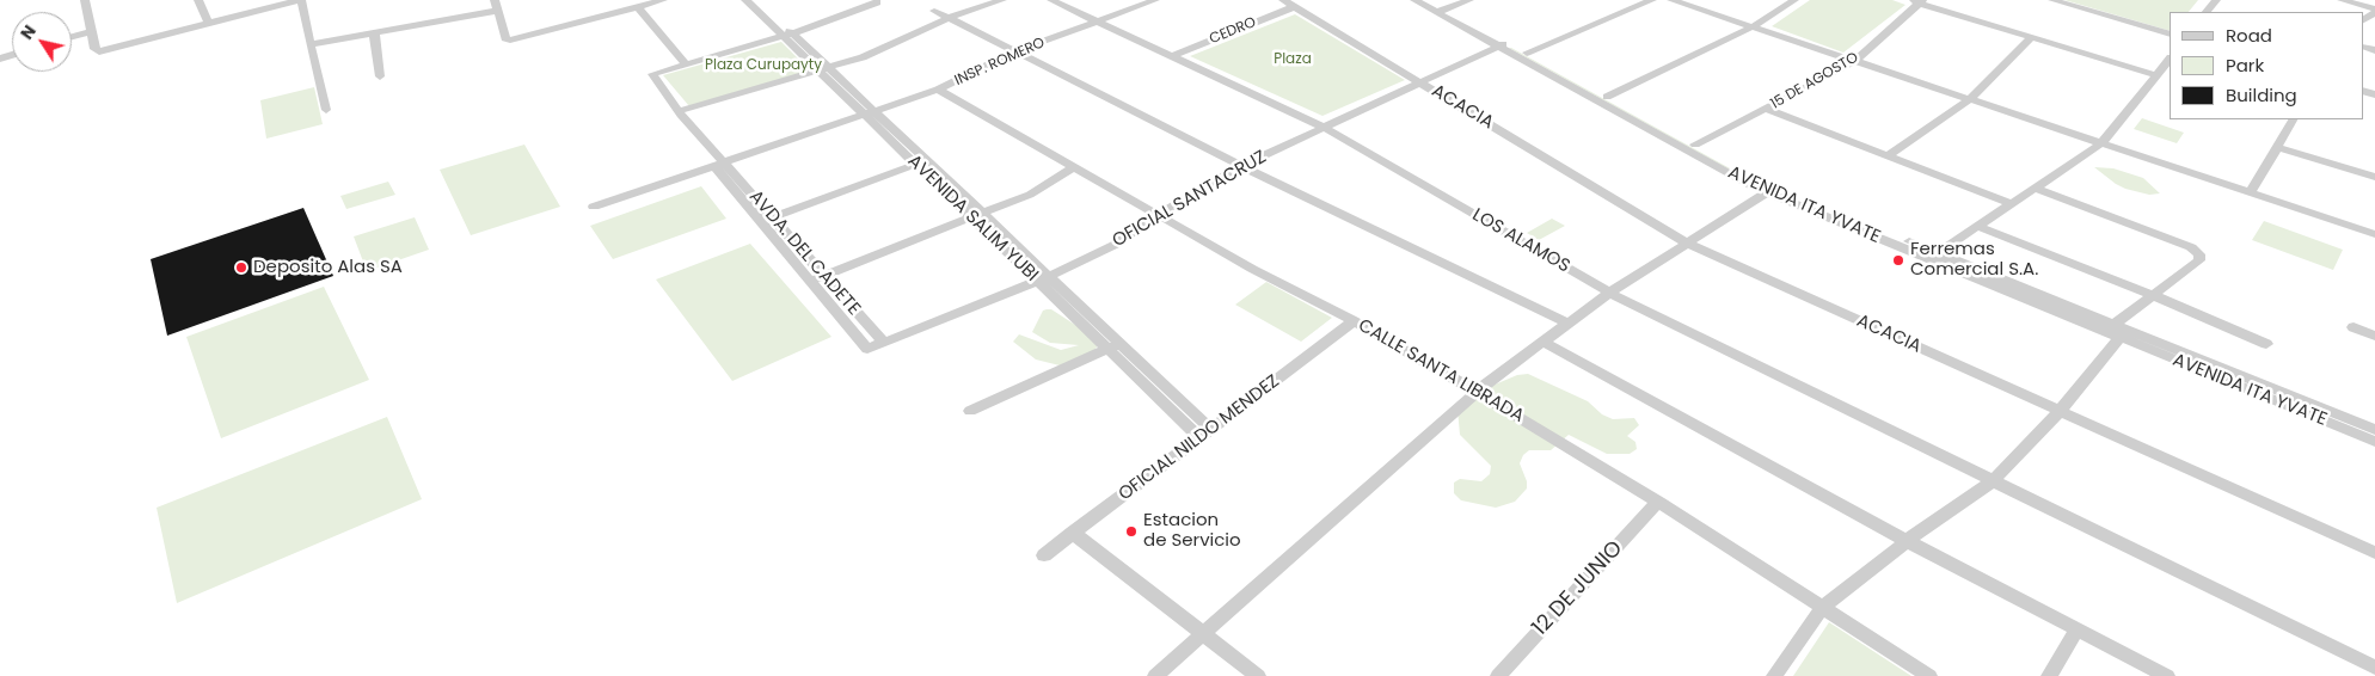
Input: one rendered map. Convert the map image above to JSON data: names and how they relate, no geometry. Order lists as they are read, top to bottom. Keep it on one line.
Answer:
{"streets":{"street":["CEDRO","INSP. ROMERO","15 DE AGOSTO","ACACIA","OFICIAL SANTACRUZ","AVENIDA ITA YVATE","AVENIDA SALIM YUBI","LOS ALAMOS","AVDA. DEL CADETE","CALLE SANTA LIBRADA","OFICIAL NILDO MENDEZ","12 DE JUNIO"]},"crossings":[["CEDRO","ACACIA"],["CEDRO","LOS ALAMOS"],["INSP. ROMERO","AVENIDA SALIM YUBI"],["INSP. ROMERO","LOS ALAMOS"],["INSP. ROMERO","CALLE SANTA LIBRADA"],["15 DE AGOSTO","AVENIDA ITA YVATE"],["ACACIA","OFICIAL SANTACRUZ"],["OFICIAL SANTACRUZ","AVENIDA ITA YVATE"],["OFICIAL SANTACRUZ","AVENIDA SALIM YUBI"],["OFICIAL SANTACRUZ","LOS ALAMOS"],["OFICIAL SANTACRUZ","AVDA. DEL CADETE"],["OFICIAL SANTACRUZ","CALLE SANTA LIBRADA"],["AVENIDA SALIM YUBI","OFICIAL NILDO MENDEZ"],["CALLE SANTA LIBRADA","OFICIAL NILDO MENDEZ"],["CALLE SANTA LIBRADA","12 DE JUNIO"]],"parks":["Plaza","Plaza Curupayty"],"places":["Ferremas Comercial S.A.","Deposito Alas SA","Estacion de Servicio"],"legend":["Road","Park","Building"],"north":"top left"}
